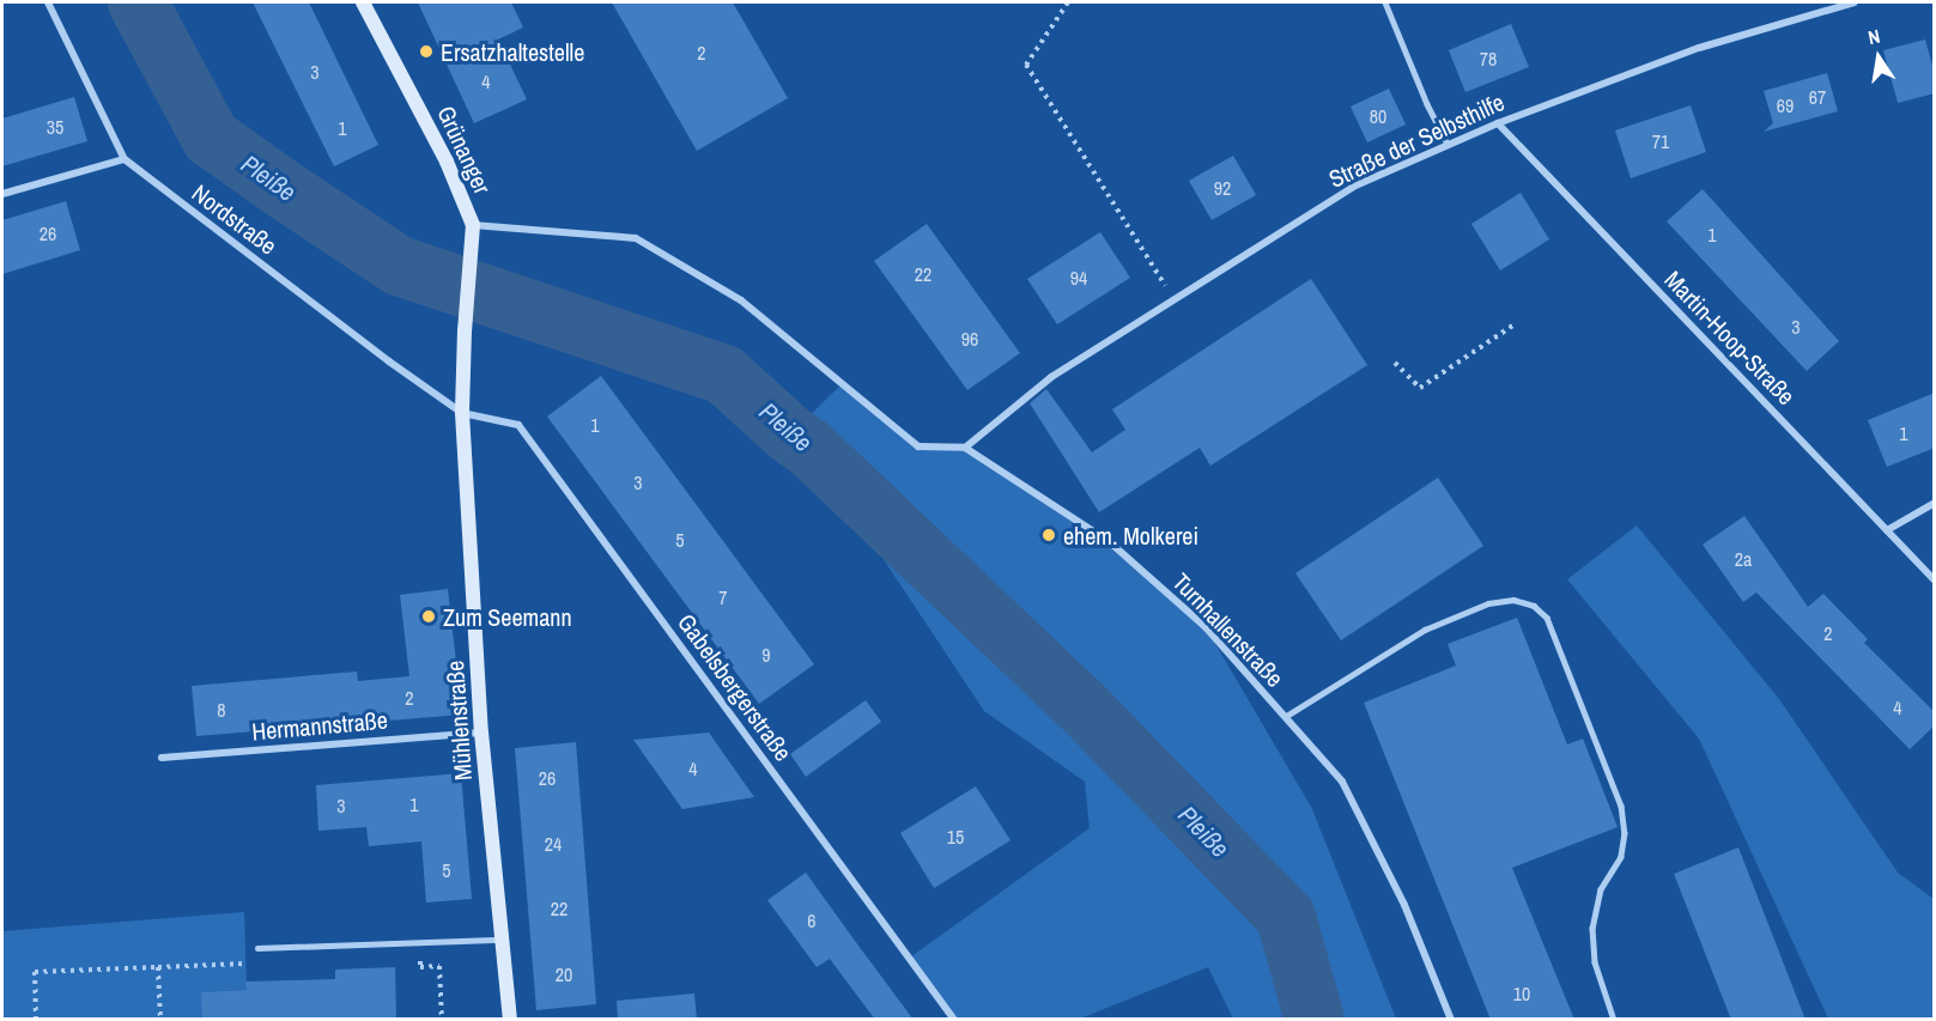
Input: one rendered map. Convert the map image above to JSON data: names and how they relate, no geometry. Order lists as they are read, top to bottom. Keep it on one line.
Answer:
{"streets":{"street":["Straße der Selbsthilfe","Grünanger","Nordstraße","Martin-Hoop-Straße","Turnhallenstraße","Gabelsbergerstraße","Mühlenstraße","Hermannstraße"]},"crossings":[["Straße der Selbsthilfe","Martin-Hoop-Straße"],["Straße der Selbsthilfe","Turnhallenstraße"],["Grünanger","Mühlenstraße"],["Nordstraße","Gabelsbergerstraße"],["Nordstraße","Mühlenstraße"],["Gabelsbergerstraße","Mühlenstraße"],["Mühlenstraße","Hermannstraße"]],"water":["Pleiße"],"places":["Ersatzhaltestelle","ehem. Molkerei","Zum Seemann"],"house_numbers":["2","78","3","4","67","69","80","35","1","71","92","26","1","22","94","3","96","1","1","3","5","2a","7","2","9","2","4","8","4","26","1","3","15","24","5","22","6","20","10"],"north":"top"}
